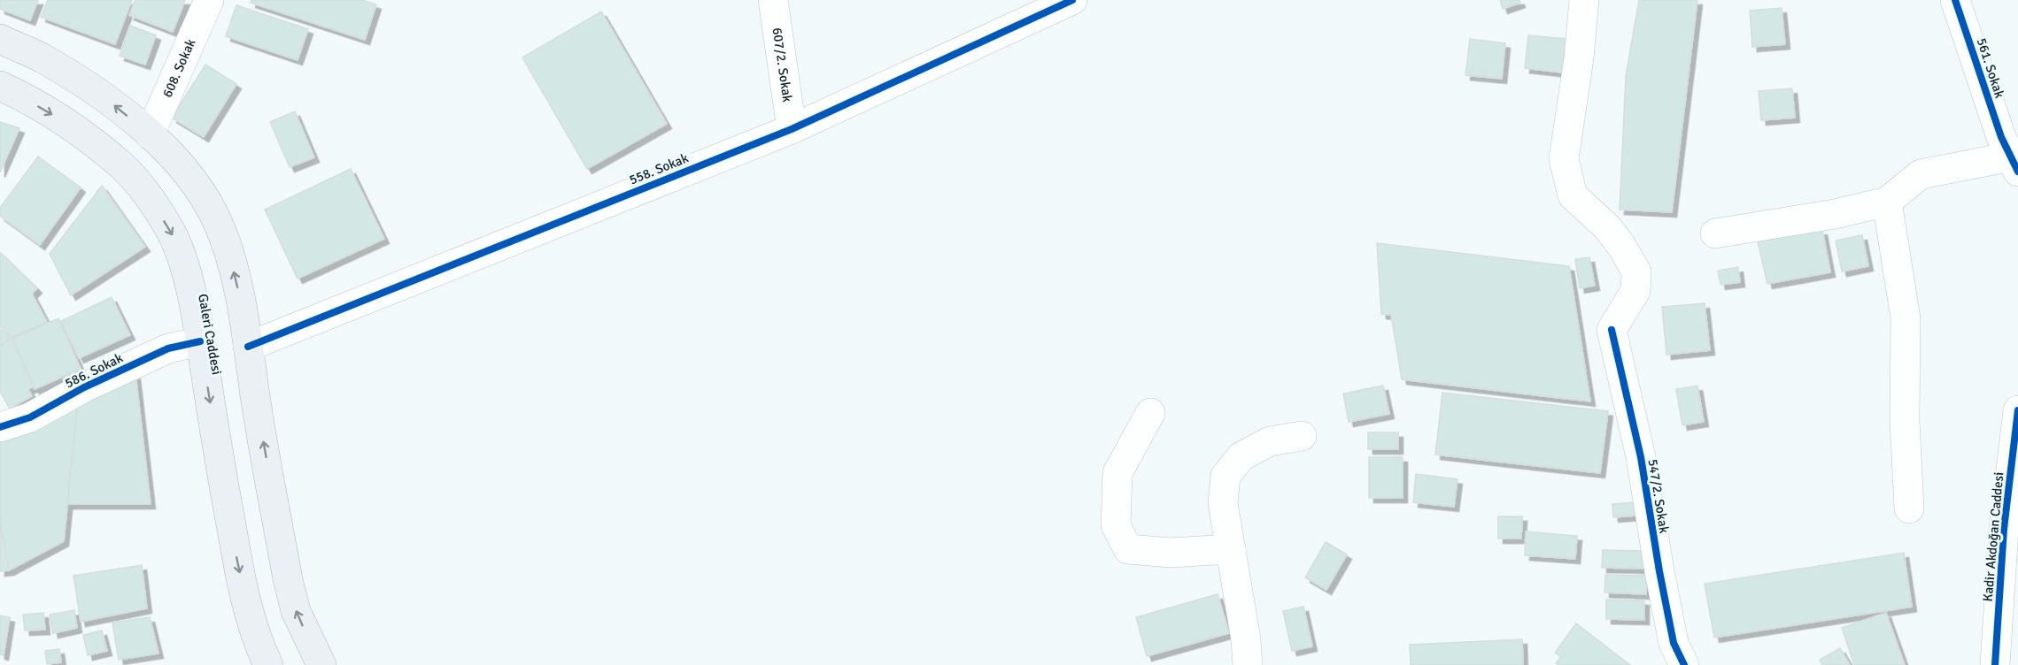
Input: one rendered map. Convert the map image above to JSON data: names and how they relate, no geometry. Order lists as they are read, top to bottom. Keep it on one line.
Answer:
{"streets":{"main road":["Galeri Caddesi"],"street":["607/2. Sokak","608. Sokak","561. Sokak","558. Sokak","586. Sokak","547/2. Sokak","Kadir Akdoğan Caddesi"]},"crossings":[["607/2. Sokak","558. Sokak"],["Galeri Caddesi","586. Sokak"]]}
